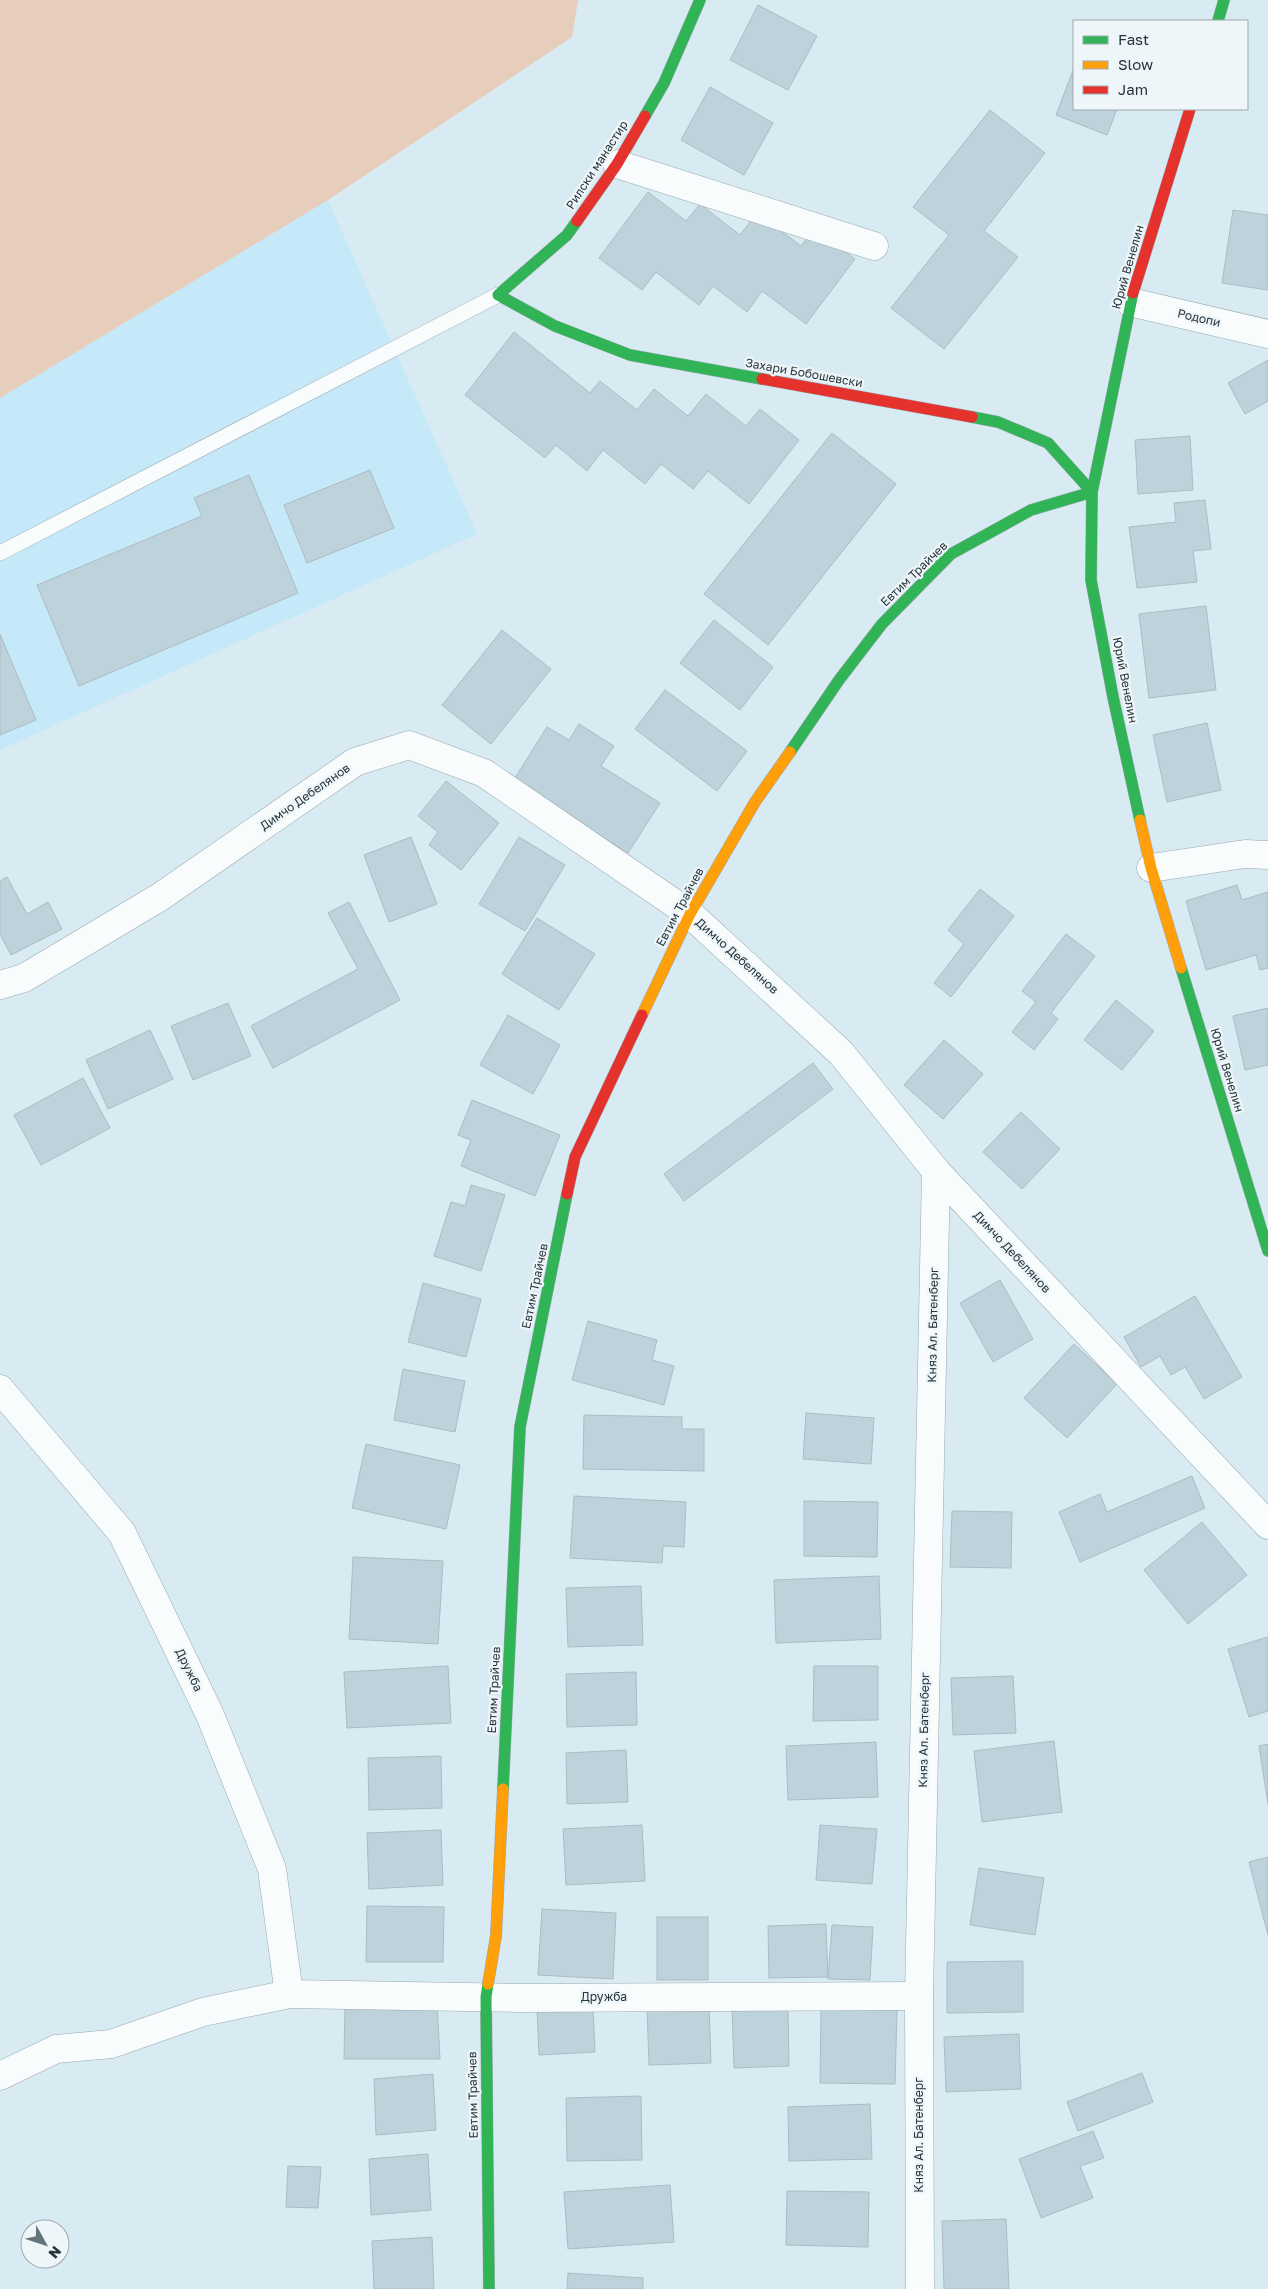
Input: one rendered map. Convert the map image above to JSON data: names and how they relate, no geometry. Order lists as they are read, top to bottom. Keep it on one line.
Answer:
{"streets":{"street":["Рилски манастир","Юрий Венелин","Родопи","Захари Бобошевски","Евтим Трайчев","Димчо Дебелянов","Княз Ал. Батенберг","Дружба"]},"crossings":[["Рилски манастир","Захари Бобошевски"],["Юрий Венелин","Родопи"],["Юрий Венелин","Захари Бобошевски"],["Юрий Венелин","Евтим Трайчев"],["Захари Бобошевски","Евтим Трайчев"],["Евтим Трайчев","Димчо Дебелянов"],["Евтим Трайчев","Дружба"],["Димчо Дебелянов","Княз Ал. Батенберг"],["Княз Ал. Батенберг","Дружба"]],"legend":["Fast","Slow","Jam"],"north":"bottom right"}
